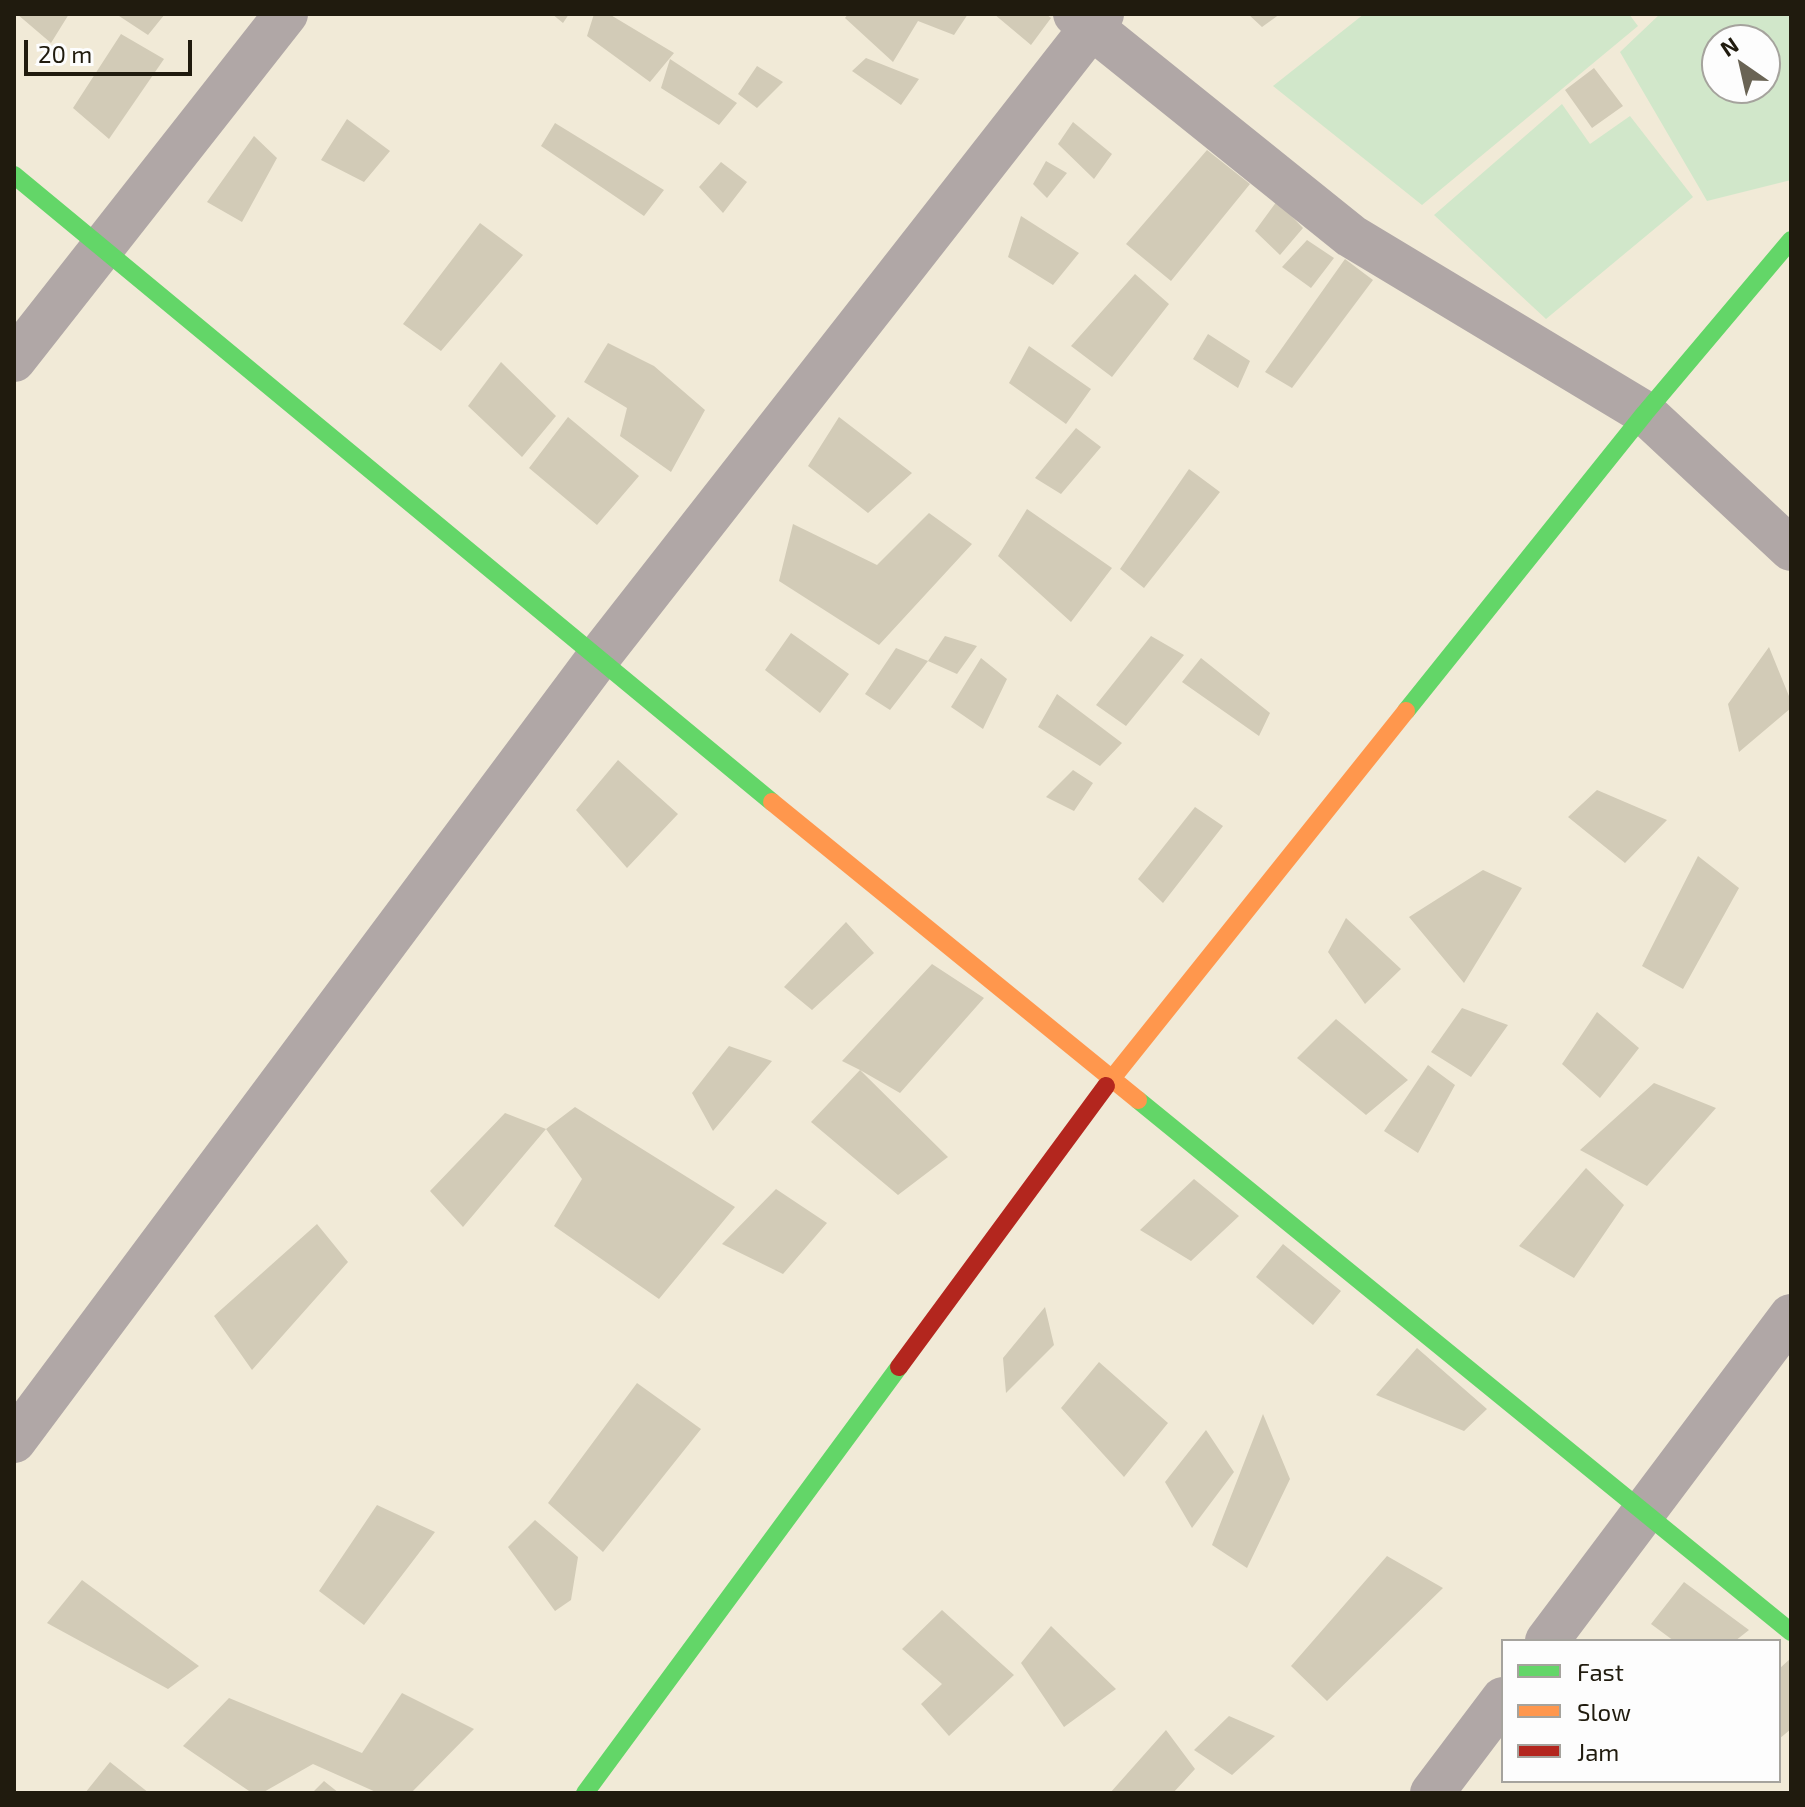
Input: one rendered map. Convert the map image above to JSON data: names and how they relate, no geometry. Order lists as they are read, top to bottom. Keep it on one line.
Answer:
{"legend":["Fast","Slow","Jam"],"scale_bar":"20 m","north":"top left"}
